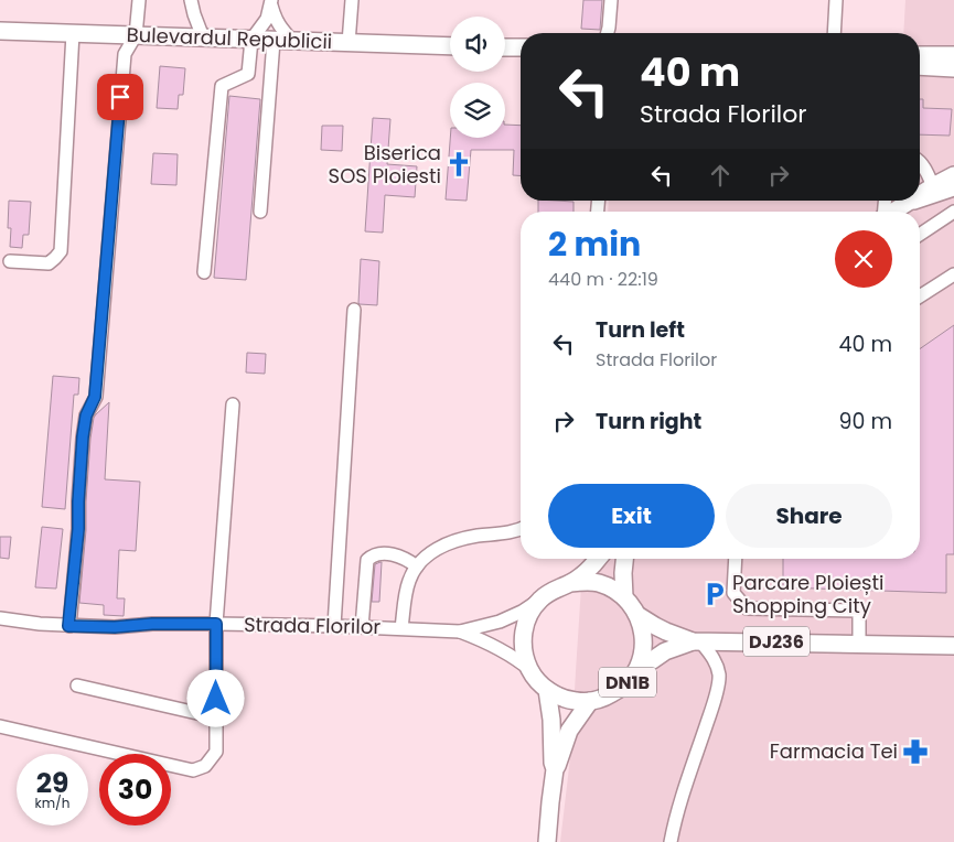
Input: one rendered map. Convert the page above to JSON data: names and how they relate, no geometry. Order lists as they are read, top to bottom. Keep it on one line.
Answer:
{"streets":{"main road":["Bulevardul Republicii","DJ236","DN1B"],"street":["Strada Florilor"]},"crossings":[["DJ236","DN1B"]],"places":{"church":["Biserica SOS Ploiesti"],"parking":["Parcare Ploiești Shopping City"],"pharmacy":["Farmacia Tei"]},"page":{"turn":["40 m","Strada Florilor"],"heading":["2 min","440 m · 22:19"],"list":[{"name":"Turn left","note":"Strada Florilor","value":"40 m"},{"name":"Turn right","value":"90 m"}],"buttons":["Exit","Share"],"speed":"29 km/h","limit":"30"}}
